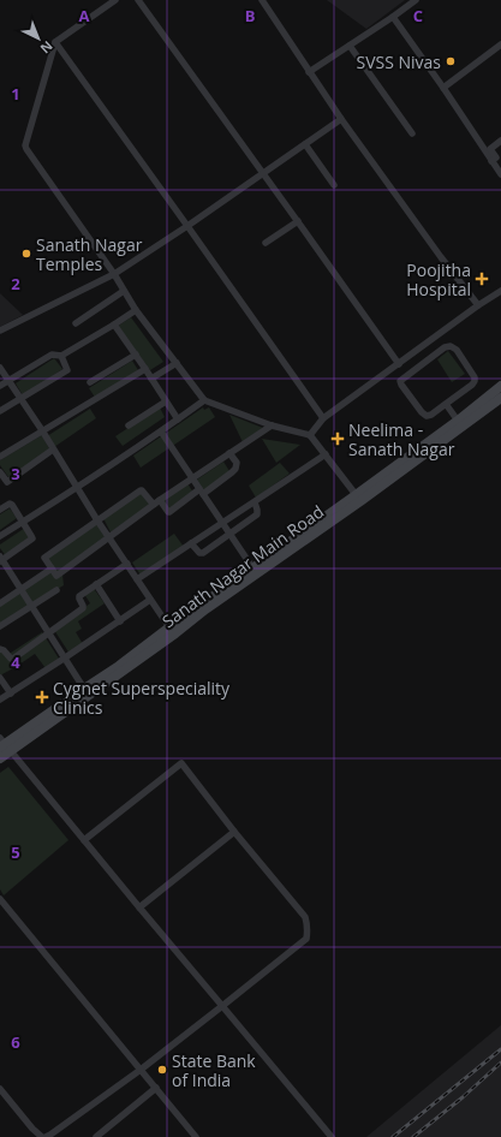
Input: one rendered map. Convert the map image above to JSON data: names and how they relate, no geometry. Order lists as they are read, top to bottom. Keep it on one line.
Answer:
{"streets":{"street":["Sanath Nagar Main Road"]},"places":{"other":["SVSS Nivas","Sanath Nagar Temples","State Bank of India"],"health":["Poojitha Hospital","Neelima - Sanath Nagar","Cygnet Superspeciality Clinics"]},"north":"bottom right","grid":{"columns":["A","B","C"],"rows":["1","2","3","4","5","6"]}}
